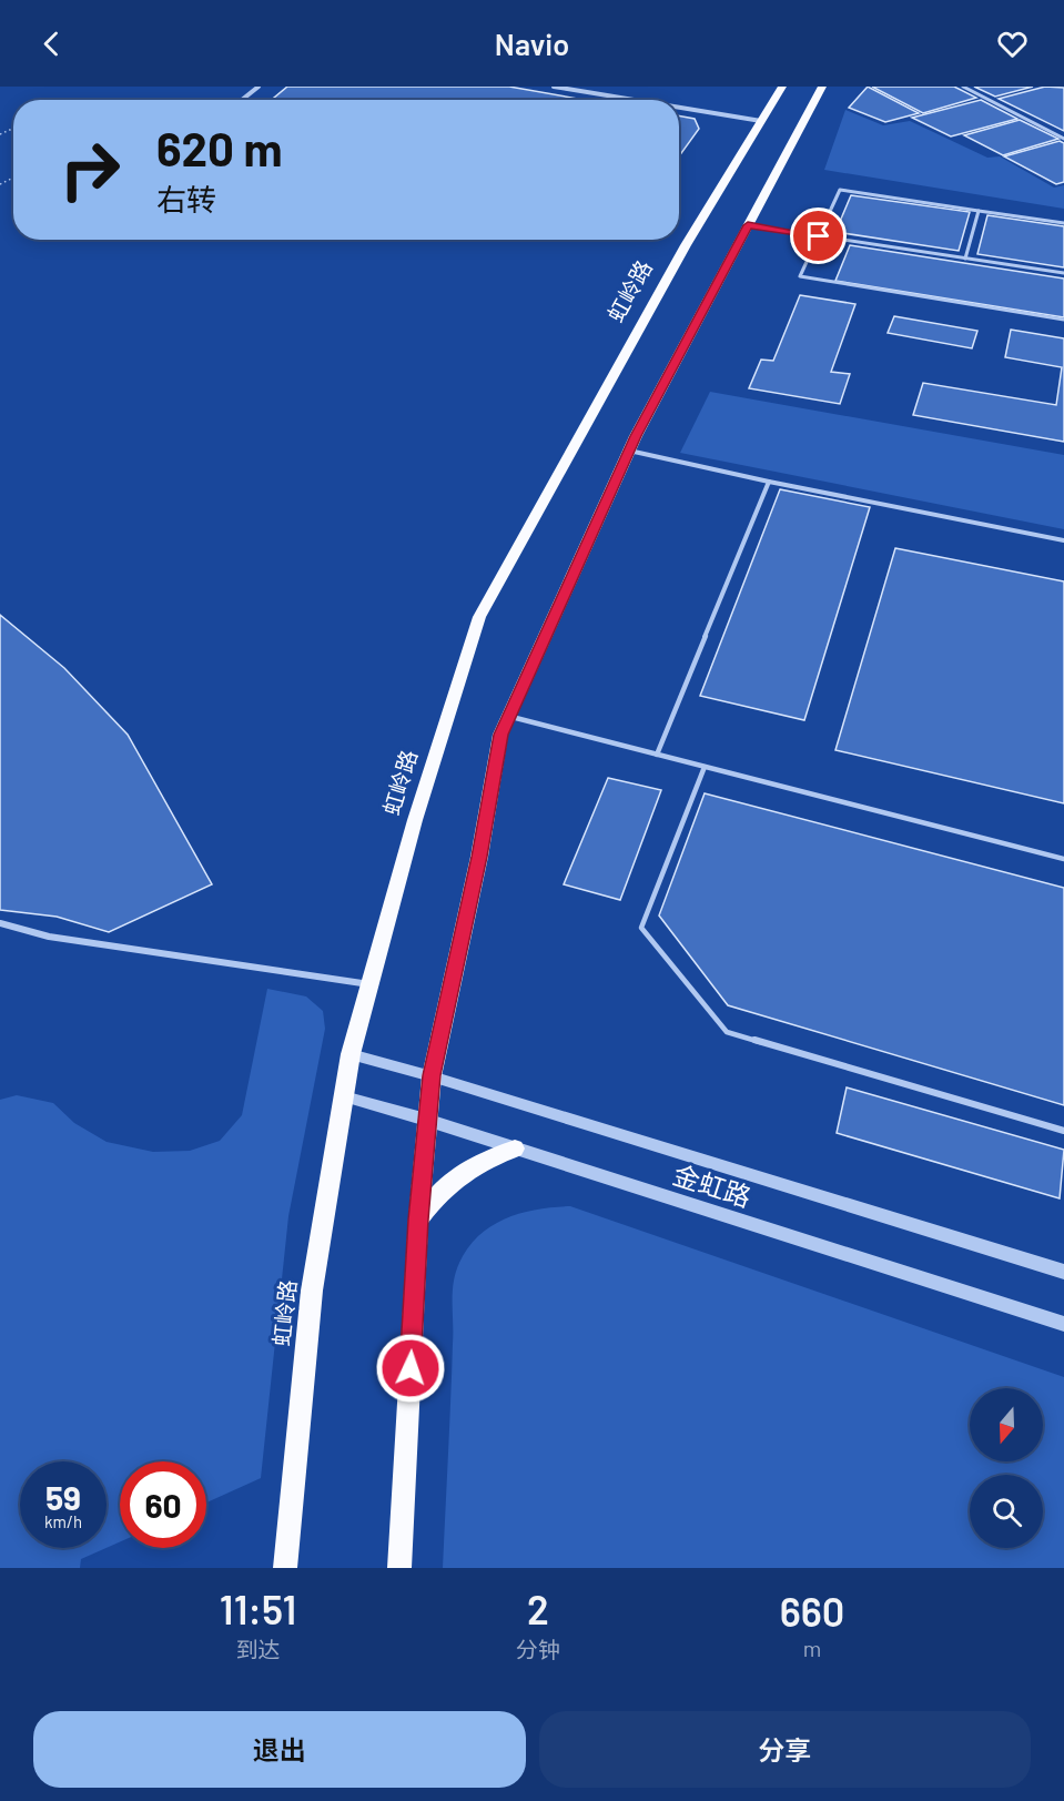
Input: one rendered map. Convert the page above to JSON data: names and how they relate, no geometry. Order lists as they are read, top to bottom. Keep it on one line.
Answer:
{"streets":{"main road":["虹岭路"],"street":["金虹路"]},"crossings":[["虹岭路","金虹路"]],"north":"bottom","page":{"header":"Navio","turn":["620 m","右转"],"speed":"59 km/h","limit":"60","eta":["11:51","到达","2","分钟","660","m"],"buttons":["退出","分享"]}}
